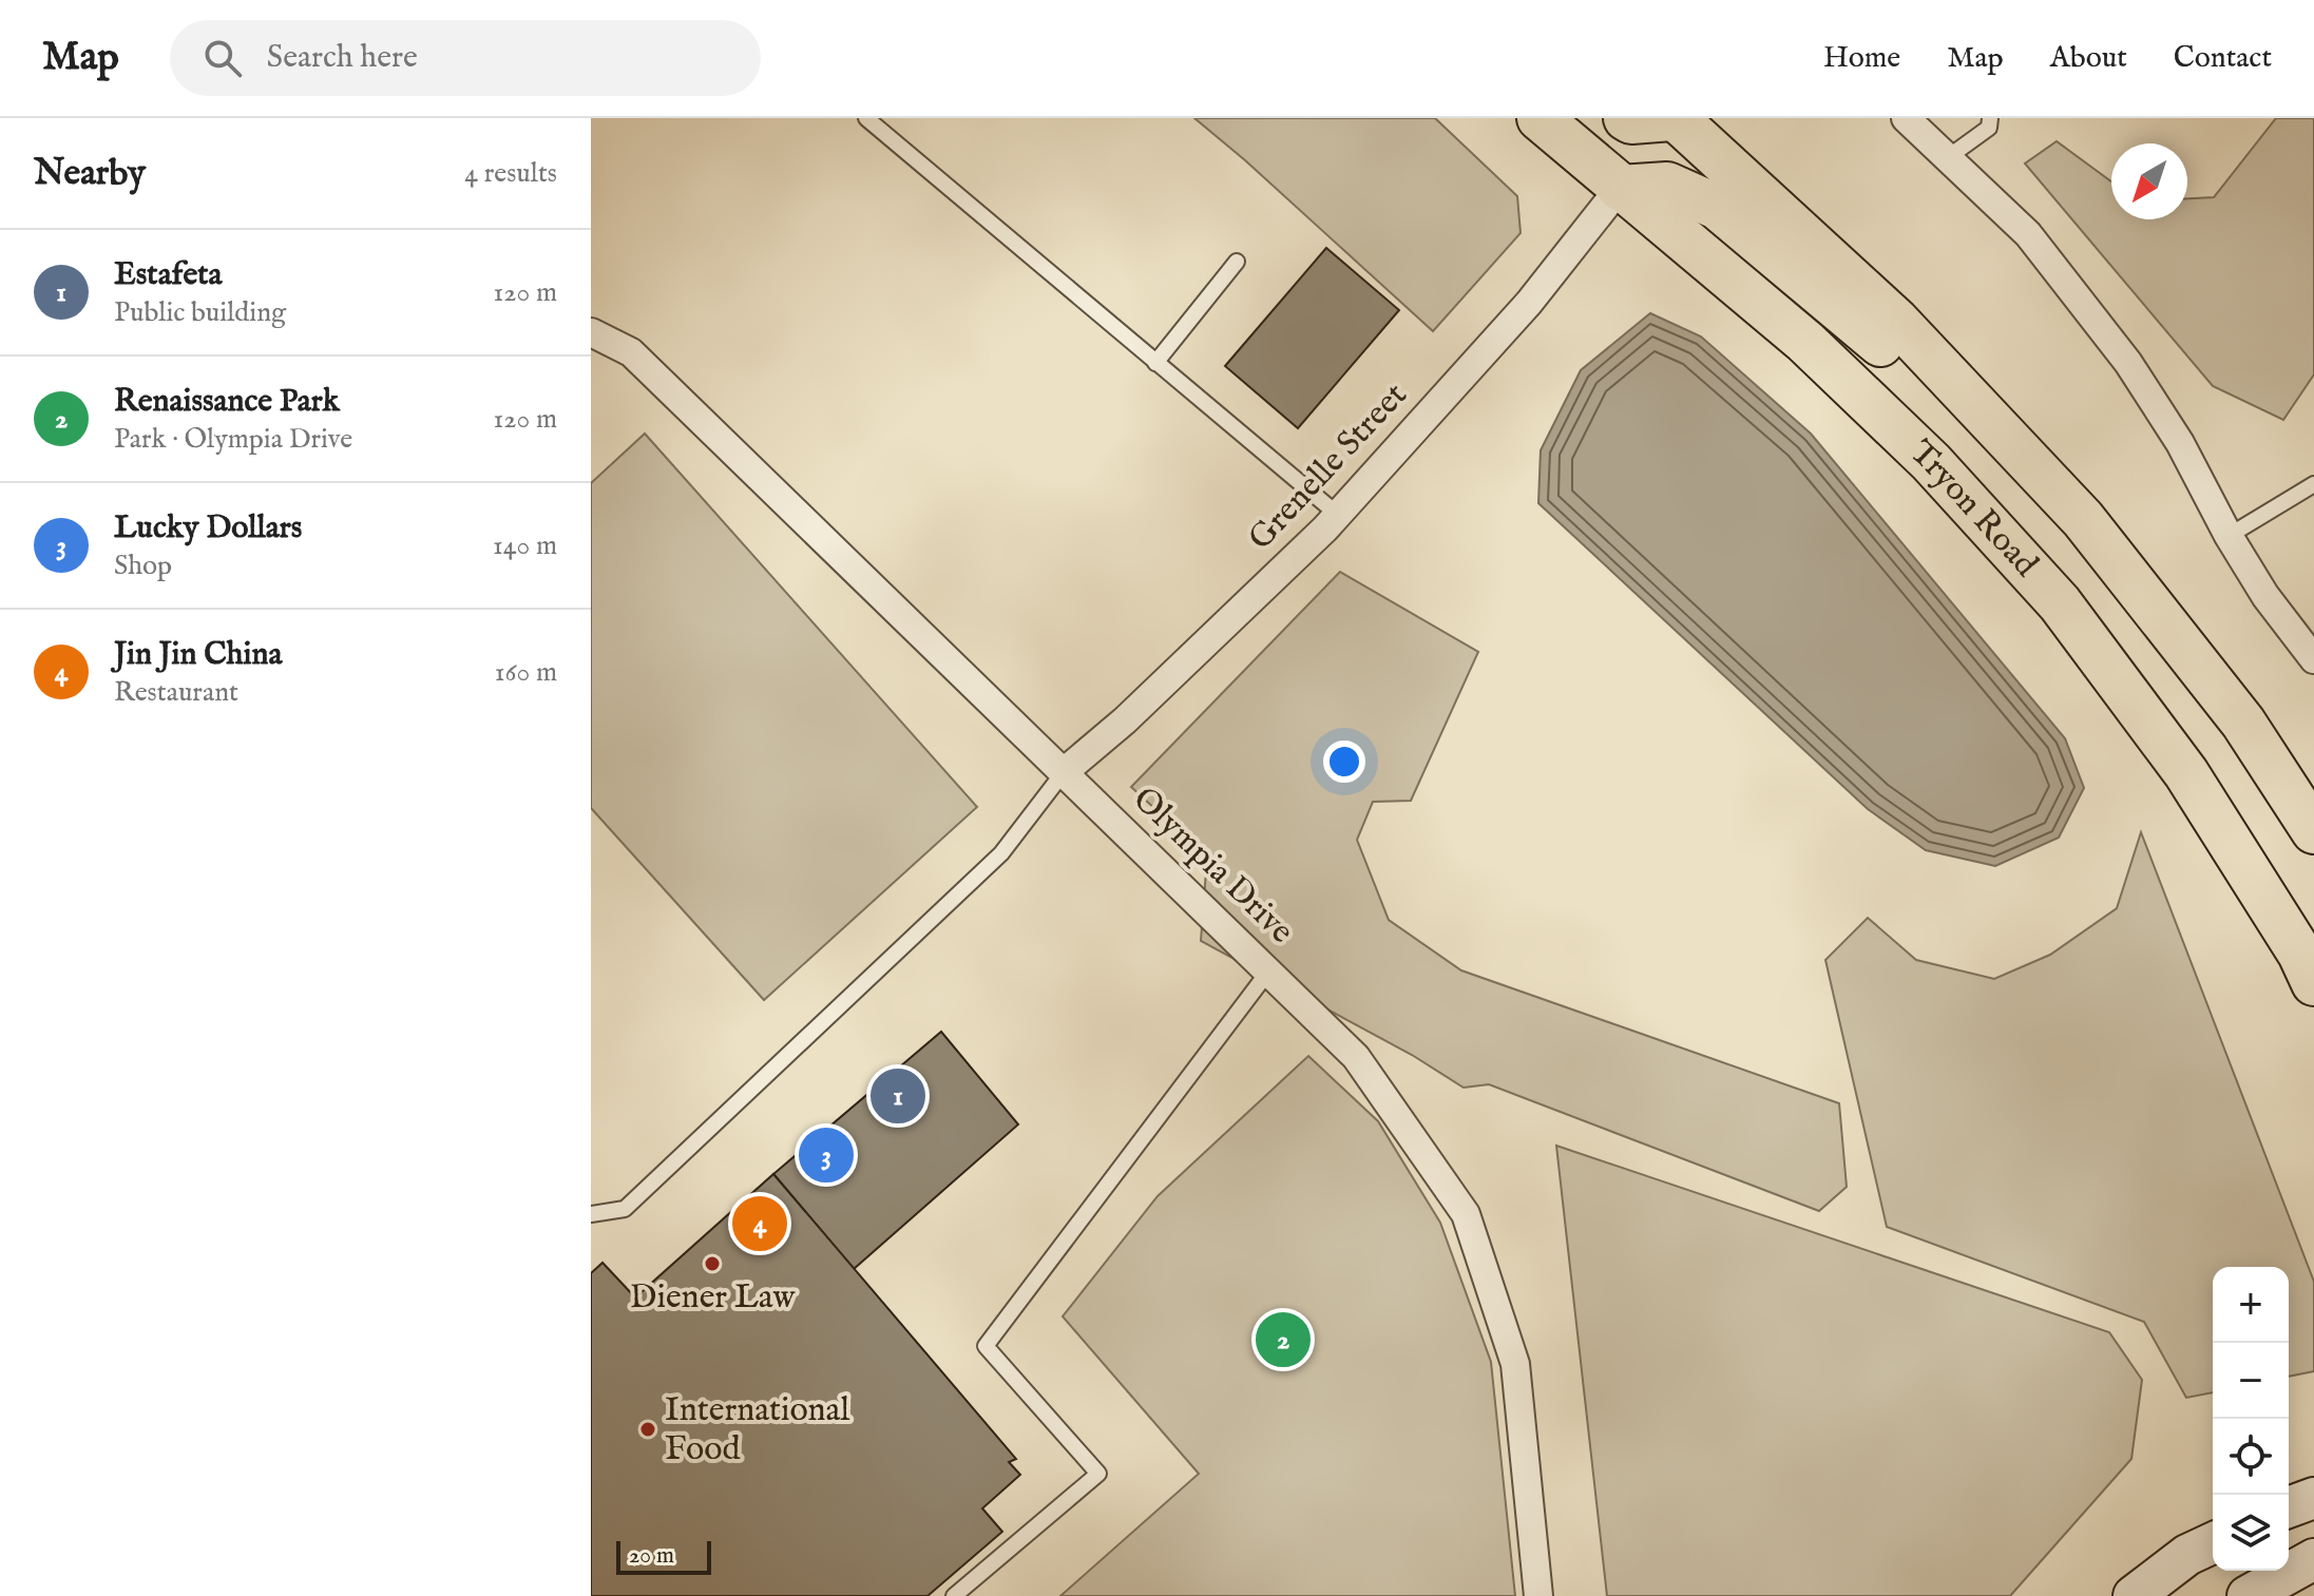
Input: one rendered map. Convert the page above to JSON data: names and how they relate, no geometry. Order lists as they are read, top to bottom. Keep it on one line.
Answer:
{"streets":{"main road":["Tryon Road"],"street":["Grenelle Street","Olympia Drive"]},"crossings":[["Grenelle Street","Tryon Road"],["Grenelle Street","Olympia Drive"]],"places":["Diener Law","International Food"],"scale_bar":"20 m","north":"bottom left","page":{"header":"Map","search":"Search here","nav":["Home","Map","About","Contact"],"heading":["Nearby","4 results"],"list":[{"mark":"1","name":"Estafeta","note":"Public building","value":"120 m"},{"mark":"2","name":"Renaissance Park","note":"Park · Olympia Drive","value":"120 m"},{"mark":"3","name":"Lucky Dollars","note":"Shop","value":"140 m"},{"mark":"4","name":"Jin Jin China","note":"Restaurant","value":"160 m"}],"pins":["1","3","4","2"],"map_buttons":["+","−"],"scale":"20 m"}}
